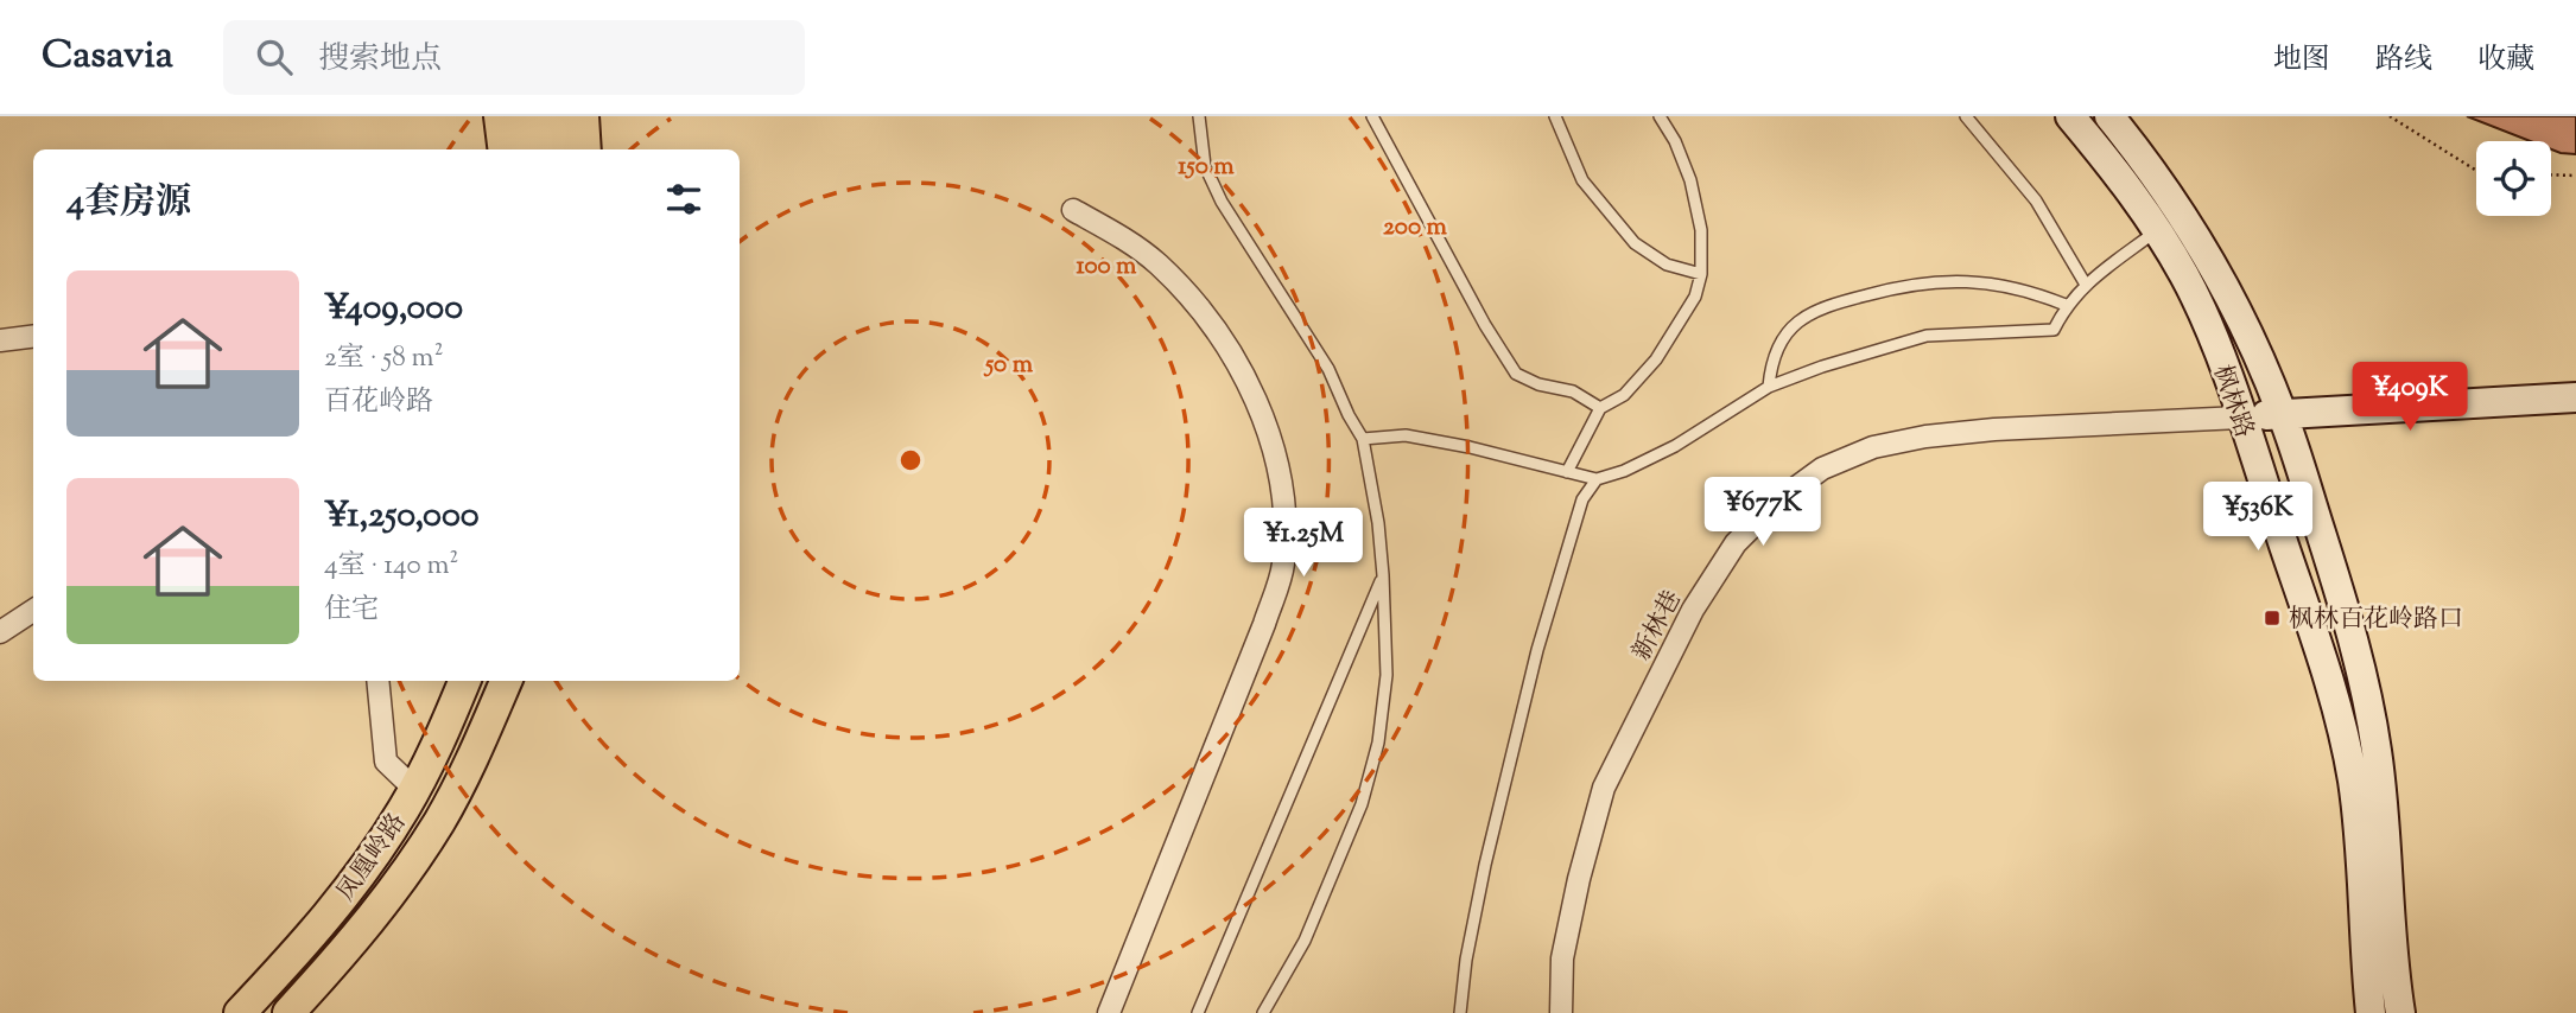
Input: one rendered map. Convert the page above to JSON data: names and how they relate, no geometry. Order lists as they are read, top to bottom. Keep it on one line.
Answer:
{"streets":{"main road":["枫林路","凤凰岭路"],"street":["新林巷"]},"crossings":[["枫林路","新林巷"]],"places":{"transit":["枫林百花岭路口"]},"page":{"header":"Casavia","search":"搜索地点","nav":["地图","路线","收藏"],"heading":"4套房源","list":[{"name":"¥409,000","note":"2室 · 58 m² · 百花岭路"},{"name":"¥1,250,000","note":"4室 · 140 m² · 住宅"}],"price":["¥409K","¥677K","¥536K","¥1.25M"]},"rings":["150 m","200 m","100 m","50 m"]}
